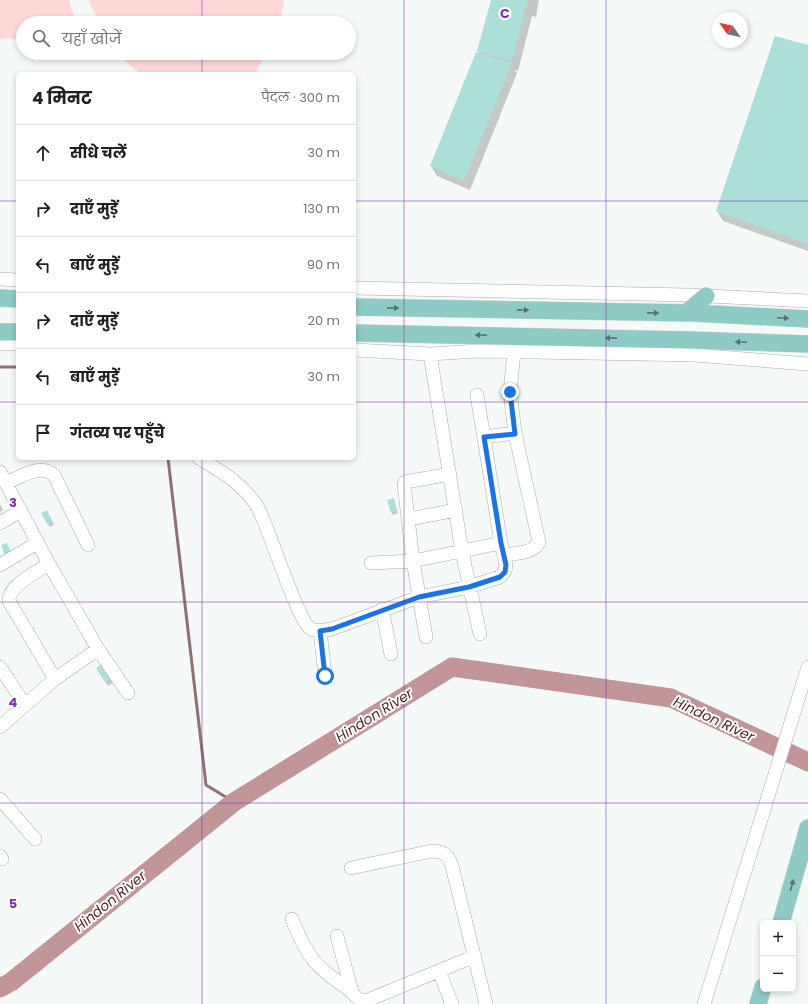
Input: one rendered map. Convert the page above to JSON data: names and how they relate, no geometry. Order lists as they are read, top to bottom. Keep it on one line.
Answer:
{"water":["Hindon River"],"north":"top left","page":{"search":"यहाँ खोजें","heading":["4 मिनट","पैदल · 300 m"],"list":[["सीधे चलें","30 m"],["दाएँ मुड़ें","130 m"],["बाएँ मुड़ें","90 m"],["दाएँ मुड़ें","20 m"],["बाएँ मुड़ें","30 m"],"गंतव्य पर पहुँचे"],"map_buttons":["+","−"]},"grid":{"columns":["C"],"rows":["3","4","5"]}}
